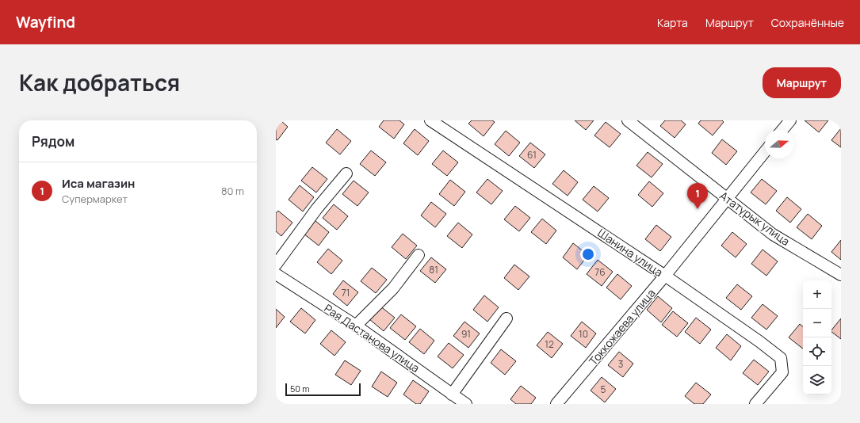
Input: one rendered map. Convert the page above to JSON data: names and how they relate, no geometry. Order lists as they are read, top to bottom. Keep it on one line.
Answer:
{"streets":{"street":["Ататурык улица","Шанина улица","Токкожаева улица","Рая Дастанова улица"]},"crossings":[["Ататурык улица","Токкожаева улица"],["Шанина улица","Токкожаева улица"]],"house_numbers":["61","81","76","71","91","10","12","3","5"],"scale_bar":"50 m","north":"right","page":{"header":"Wayfind","nav":["Карта","Маршрут","Сохранённые"],"title":"Как добраться","buttons":"Маршрут","heading":"Рядом","list":[{"mark":"1","name":"Иса магазин","note":"Супермаркет","value":"80 m"}],"pins":"1","map_buttons":["+","−"],"scale":"50 m"}}
